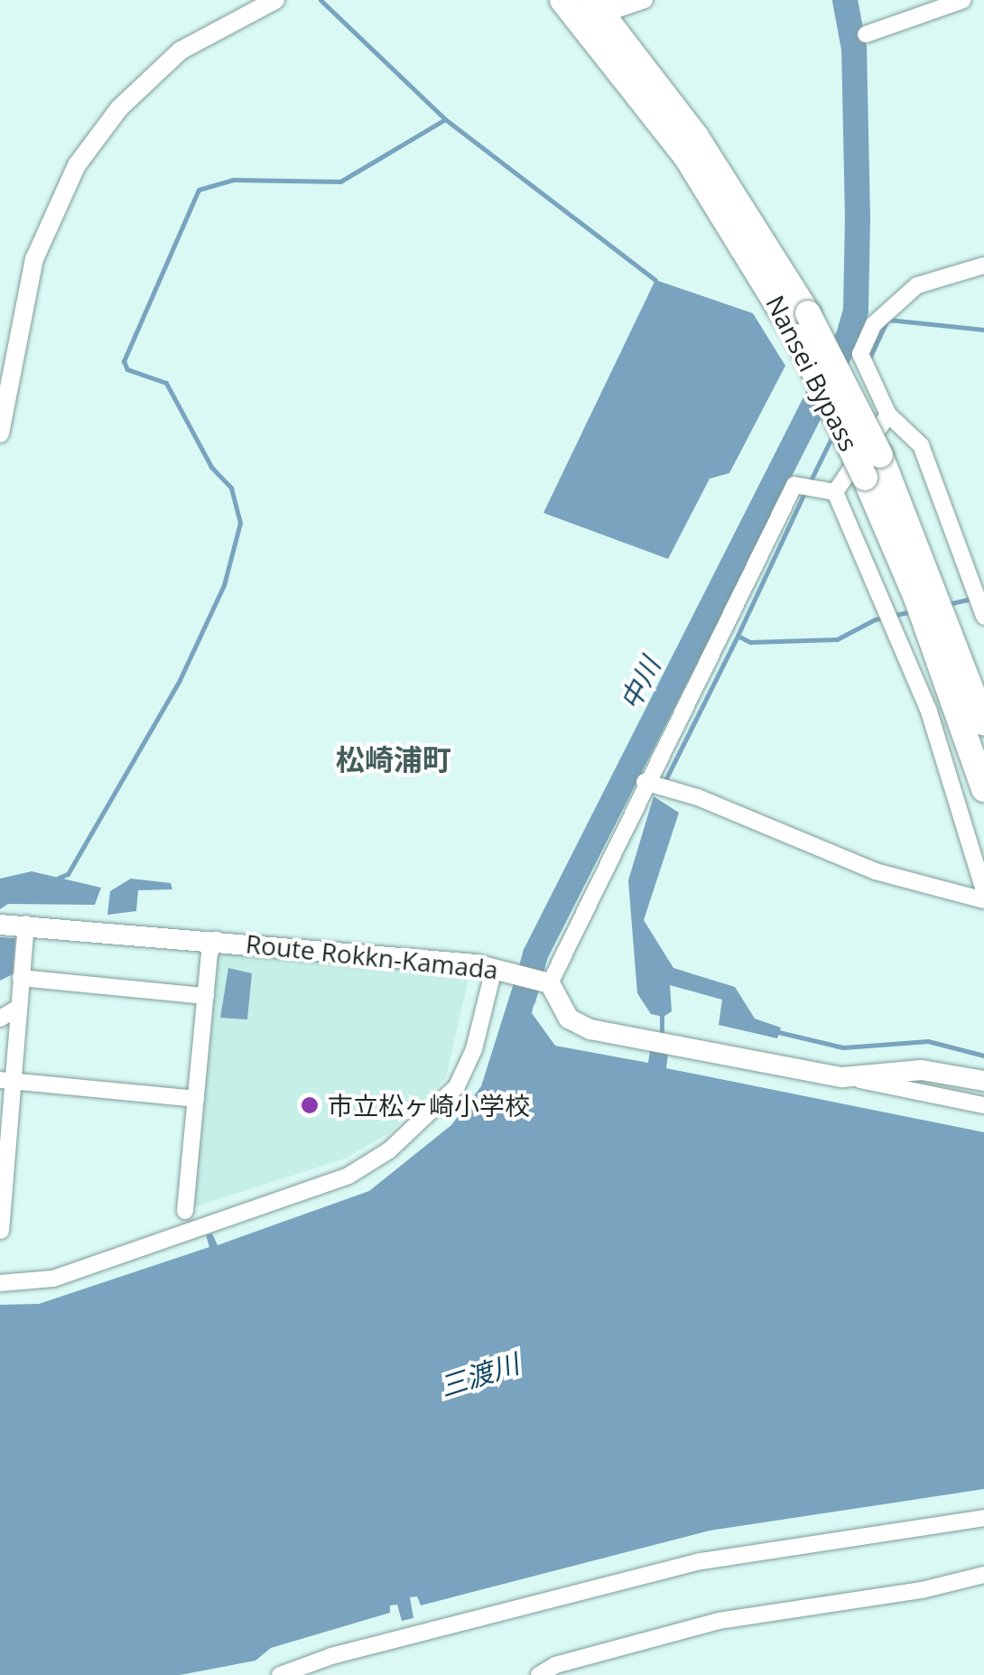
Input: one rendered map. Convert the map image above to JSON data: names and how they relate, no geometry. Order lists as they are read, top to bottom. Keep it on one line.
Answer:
{"streets":{"highway":["Nansei Bypass"],"main road":["Route Rokkn-Kamada"]},"districts":["松崎浦町"],"water":["中川","三渡川"],"places":["市立松ヶ崎小学校"]}
